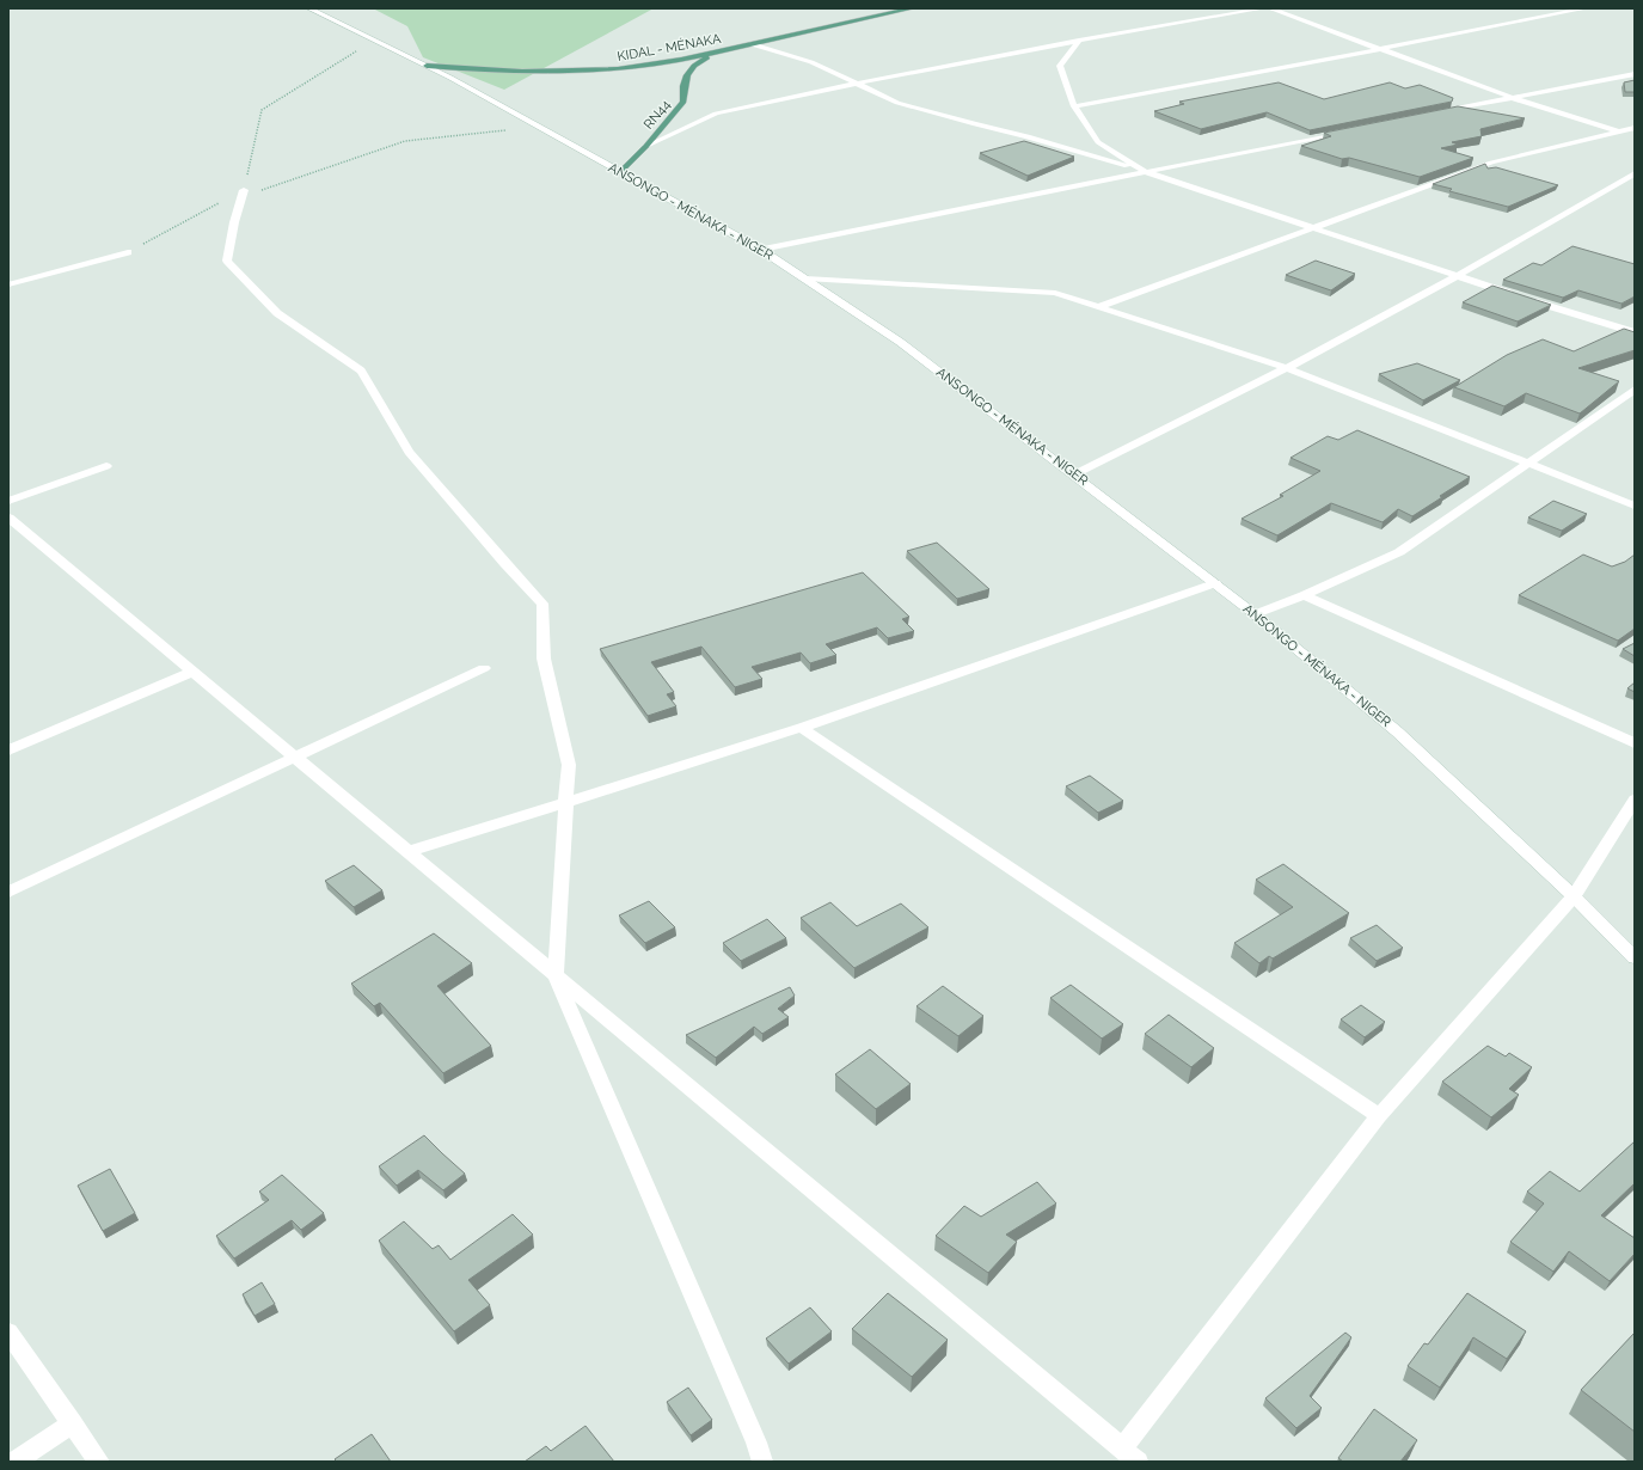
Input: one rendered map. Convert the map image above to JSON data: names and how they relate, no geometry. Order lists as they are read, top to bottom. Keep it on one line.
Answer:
{"streets":{"main road":["KIDAL - MÉNAKA","RN44"],"street":["ANSONGO - MÉNAKA - NIGER"]},"crossings":[["KIDAL - MÉNAKA","RN44"],["KIDAL - MÉNAKA","ANSONGO - MÉNAKA - NIGER"],["RN44","ANSONGO - MÉNAKA - NIGER"]]}
